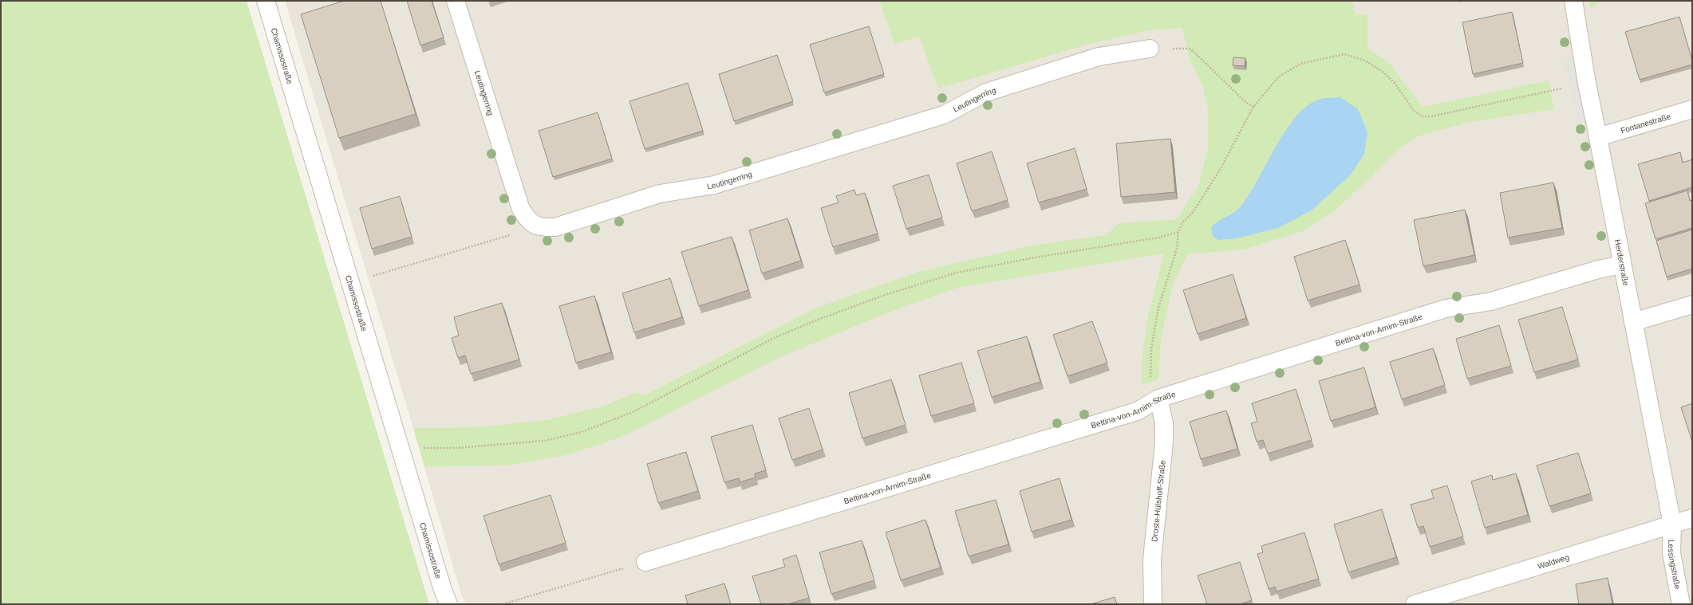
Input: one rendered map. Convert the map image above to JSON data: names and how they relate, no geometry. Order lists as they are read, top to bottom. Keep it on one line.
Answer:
{"streets":{"street":["Chamissostraße","Leutingerring","Fontanestraße","Herderstraße","Bettina-von-Arnim-Straße","Droste-Hülshoff-Straße","Waldweg","Lessingstraße"]},"crossings":[["Fontanestraße","Herderstraße"],["Herderstraße","Bettina-von-Arnim-Straße"],["Herderstraße","Waldweg"],["Herderstraße","Lessingstraße"],["Bettina-von-Arnim-Straße","Droste-Hülshoff-Straße"],["Waldweg","Lessingstraße"]]}
